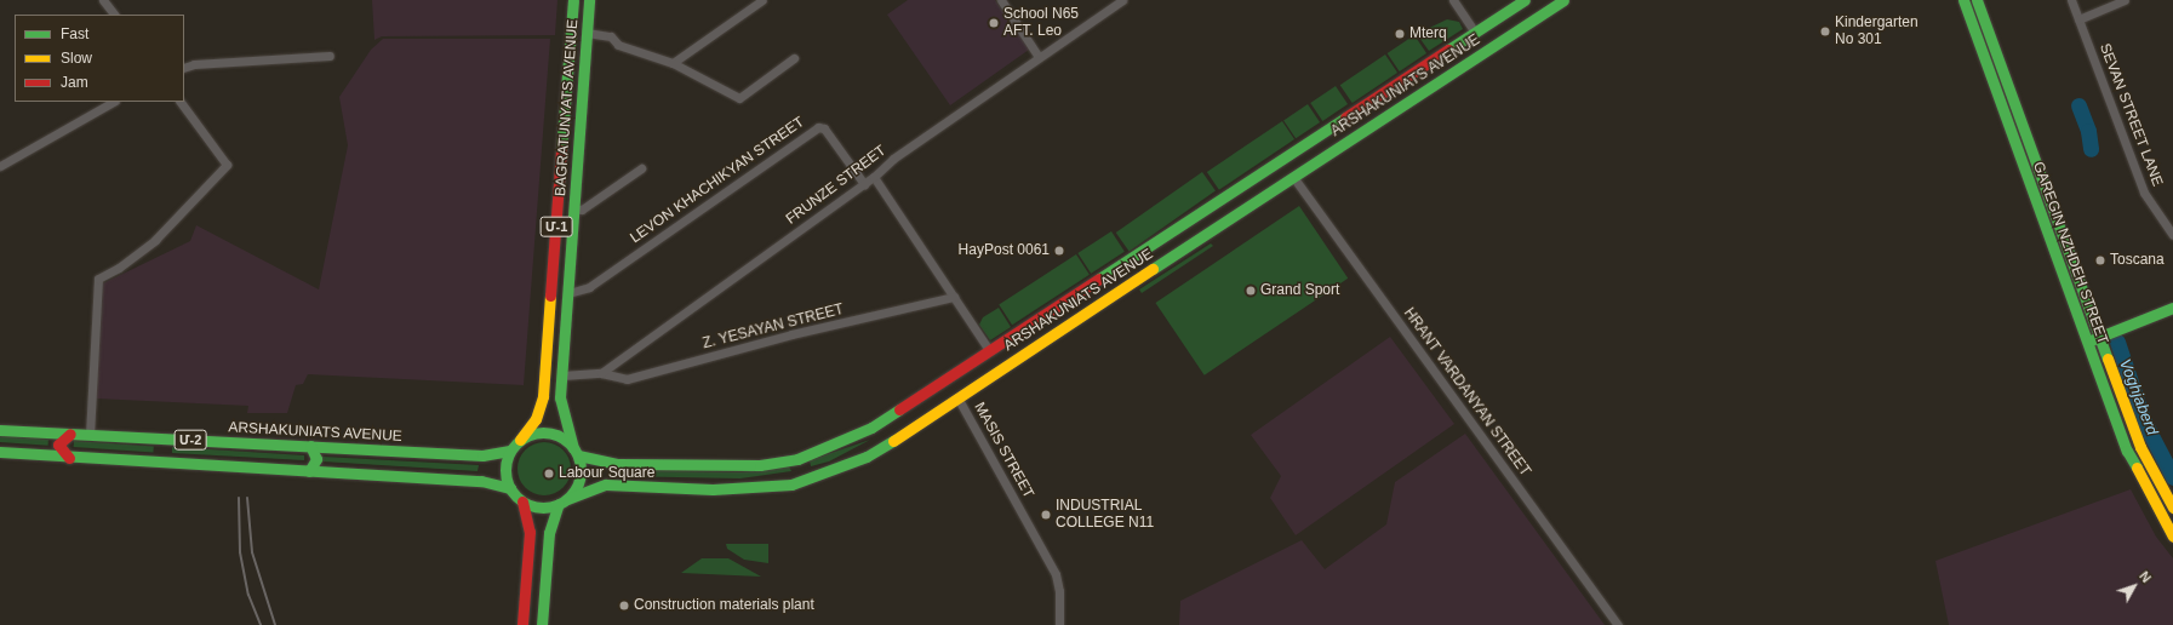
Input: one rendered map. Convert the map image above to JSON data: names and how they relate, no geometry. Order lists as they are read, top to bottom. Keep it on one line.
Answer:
{"streets":{"main road":["ARSHAKUNIATS AVENUE","BAGRATUNYATS AVENUE","Մ-1","GAREGIN NZHDEH STREET","Մ-2"],"street":["SEVAN STREET LANE","LEVON KHACHIKYAN STREET","FRUNZE STREET","Z. YESAYAN STREET","HRANT VARDANYAN STREET","MASIS STREET"]},"crossings":[["ARSHAKUNIATS AVENUE","BAGRATUNYATS AVENUE"],["ARSHAKUNIATS AVENUE","HRANT VARDANYAN STREET"],["ARSHAKUNIATS AVENUE","Մ-2"],["ARSHAKUNIATS AVENUE","MASIS STREET"],["BAGRATUNYATS AVENUE","LEVON KHACHIKYAN STREET"],["BAGRATUNYATS AVENUE","Մ-2"],["LEVON KHACHIKYAN STREET","FRUNZE STREET"],["FRUNZE STREET","Z. YESAYAN STREET"]],"water":["Voghjaberd"],"places":["School N65 AFT. Leo","Kindergarten No 301","Mterq","HayPost 0061","Tosсana","Grand Sport","Labour Square","INDUSTRIAL COLLEGE N11","Construction materials plant"],"legend":["Fast","Slow","Jam"],"north":"top right"}
